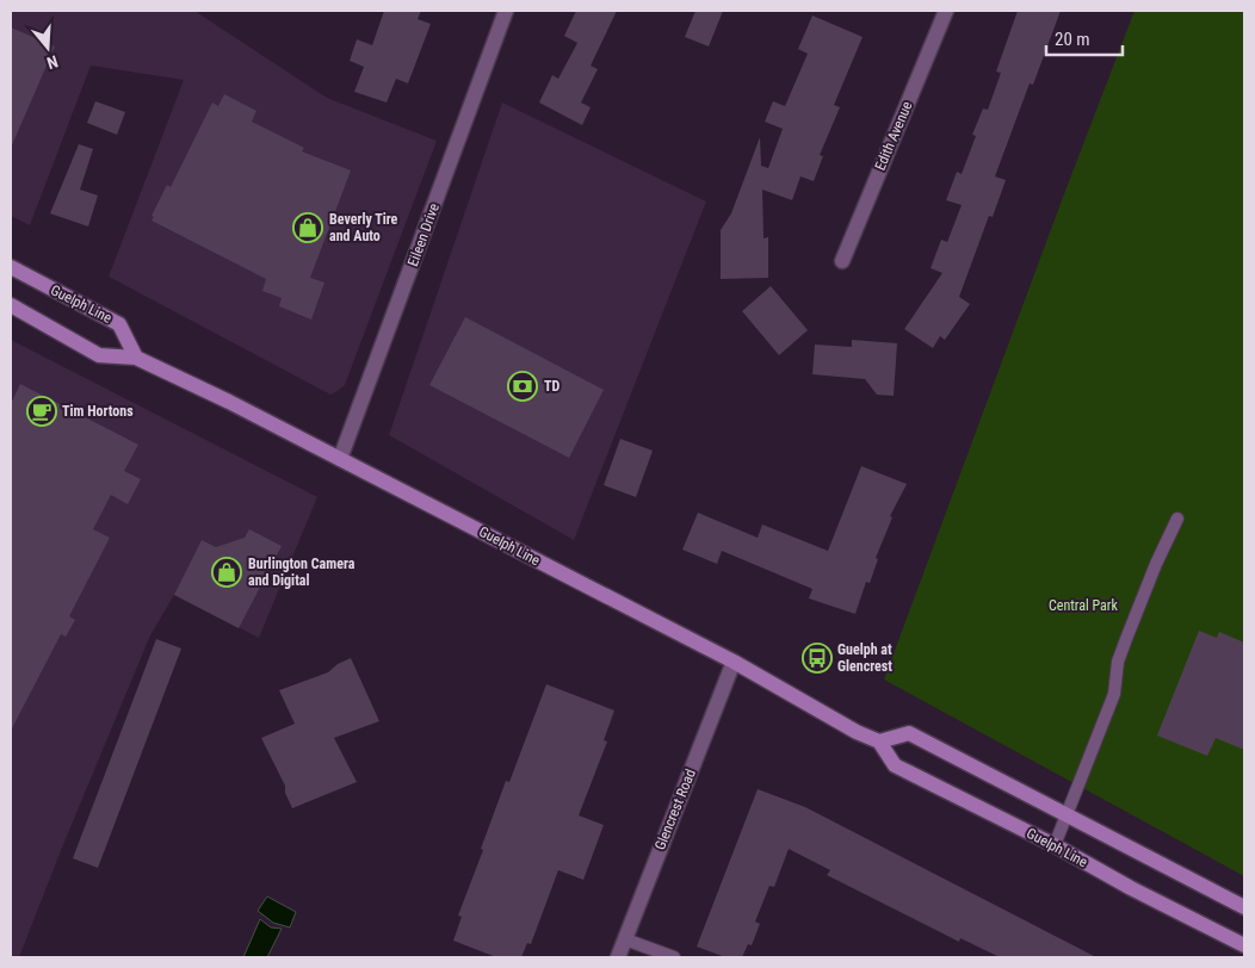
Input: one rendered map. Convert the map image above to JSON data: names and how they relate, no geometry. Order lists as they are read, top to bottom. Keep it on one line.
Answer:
{"streets":{"main road":["Guelph Line"],"street":["Edith Avenue","Eileen Drive","Glencrest Road"]},"crossings":[["Eileen Drive","Guelph Line"],["Guelph Line","Glencrest Road"]],"parks":["Central Park"],"places":{"shop":["Beverly Tire and Auto","Burlington Camera and Digital"],"bank":["TD"],"cafe":["Tim Hortons"],"bus stop":["Guelph at Glencrest"]},"scale_bar":"20 m","north":"bottom"}
